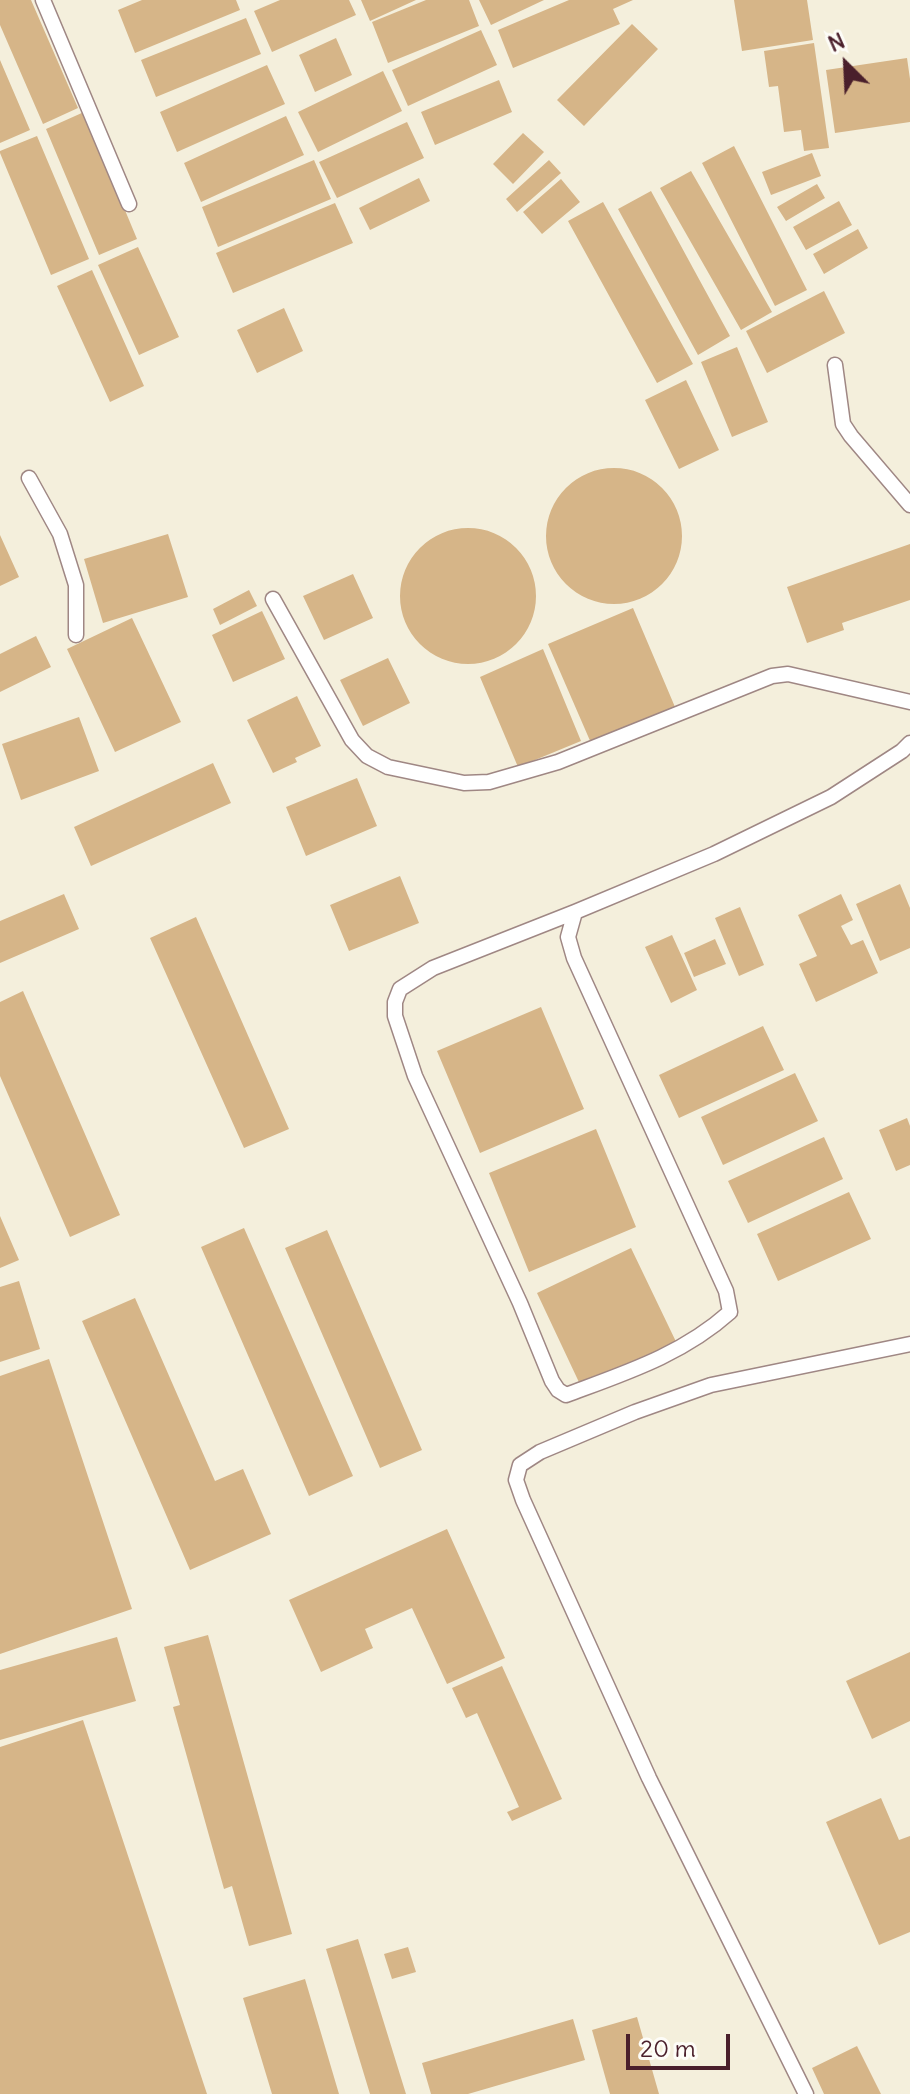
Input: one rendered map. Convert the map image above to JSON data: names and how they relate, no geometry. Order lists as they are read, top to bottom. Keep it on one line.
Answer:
{"scale_bar":"20 m","north":"top left"}
